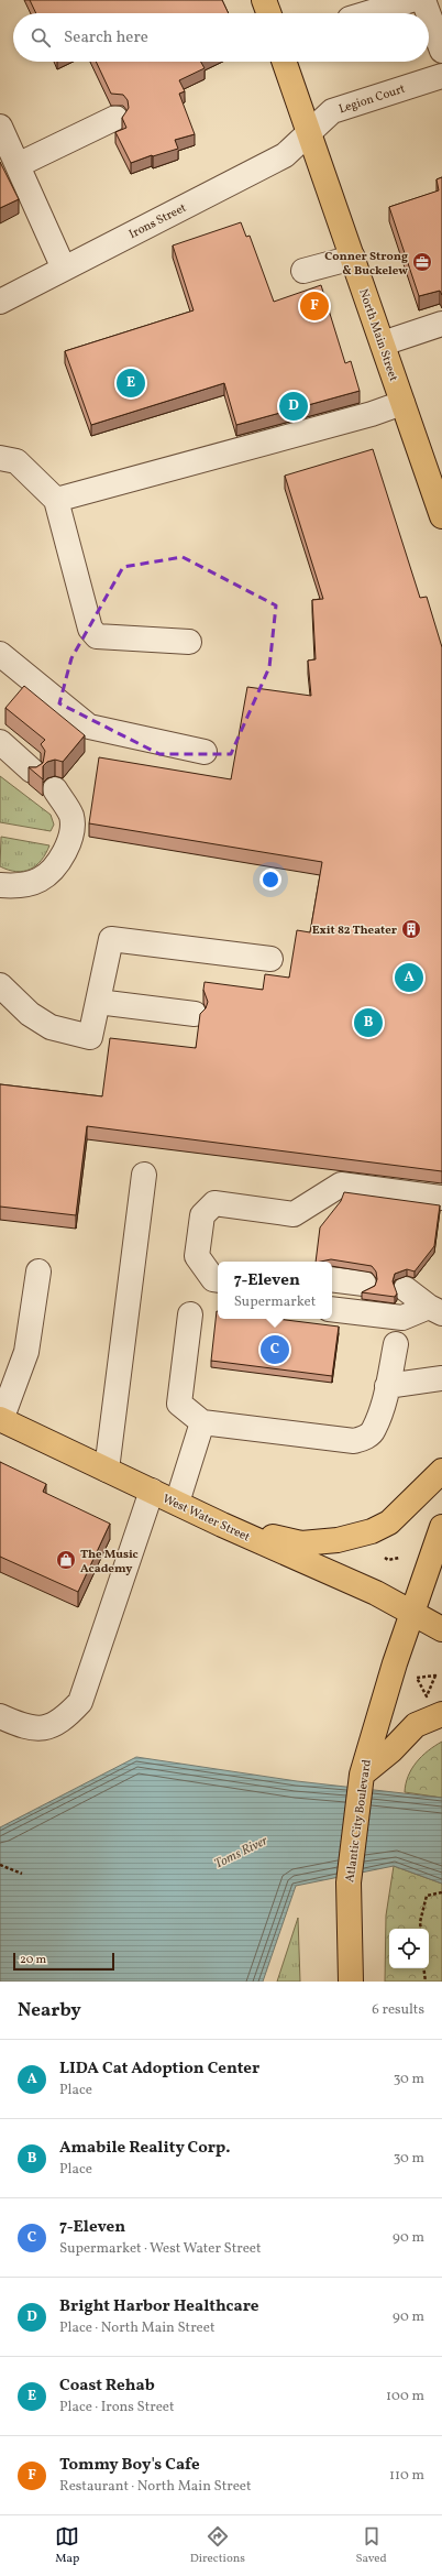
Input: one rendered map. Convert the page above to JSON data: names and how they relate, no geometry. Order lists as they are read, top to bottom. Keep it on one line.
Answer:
{"streets":{"main road":["North Main Street","West Water Street","Atlantic City Boulevard"],"street":["Legion Court","Irons Street"]},"crossings":[["Legion Court","Irons Street"],["Legion Court","North Main Street"],["Irons Street","North Main Street"],["West Water Street","Atlantic City Boulevard"]],"water":["Toms River"],"places":{"office":["Conner Strong & Buckelew"],"building":["Exit 82 Theater"],"shop":["The Music Academy"]},"scale_bar":"20 m","page":{"search":"Search here","pins":["F","E","D","A","B","C"],"popup":["7-Eleven","Supermarket"],"scale":"20 m","heading":["Nearby","6 results"],"list":[{"mark":"A","name":"LIDA Cat Adoption Center","note":"Place","value":"30 m"},{"mark":"B","name":"Amabile Reality Corp.","note":"Place","value":"30 m"},{"mark":"C","name":"7-Eleven","note":"Supermarket · West Water Street","value":"90 m"},{"mark":"D","name":"Bright Harbor Healthcare","note":"Place · North Main Street","value":"90 m"},{"mark":"E","name":"Coast Rehab","note":"Place · Irons Street","value":"100 m"},{"mark":"F","name":"Tommy Boy's Cafe","note":"Restaurant · North Main Street","value":"110 m"}],"nav":["Map","Directions","Saved"]}}
